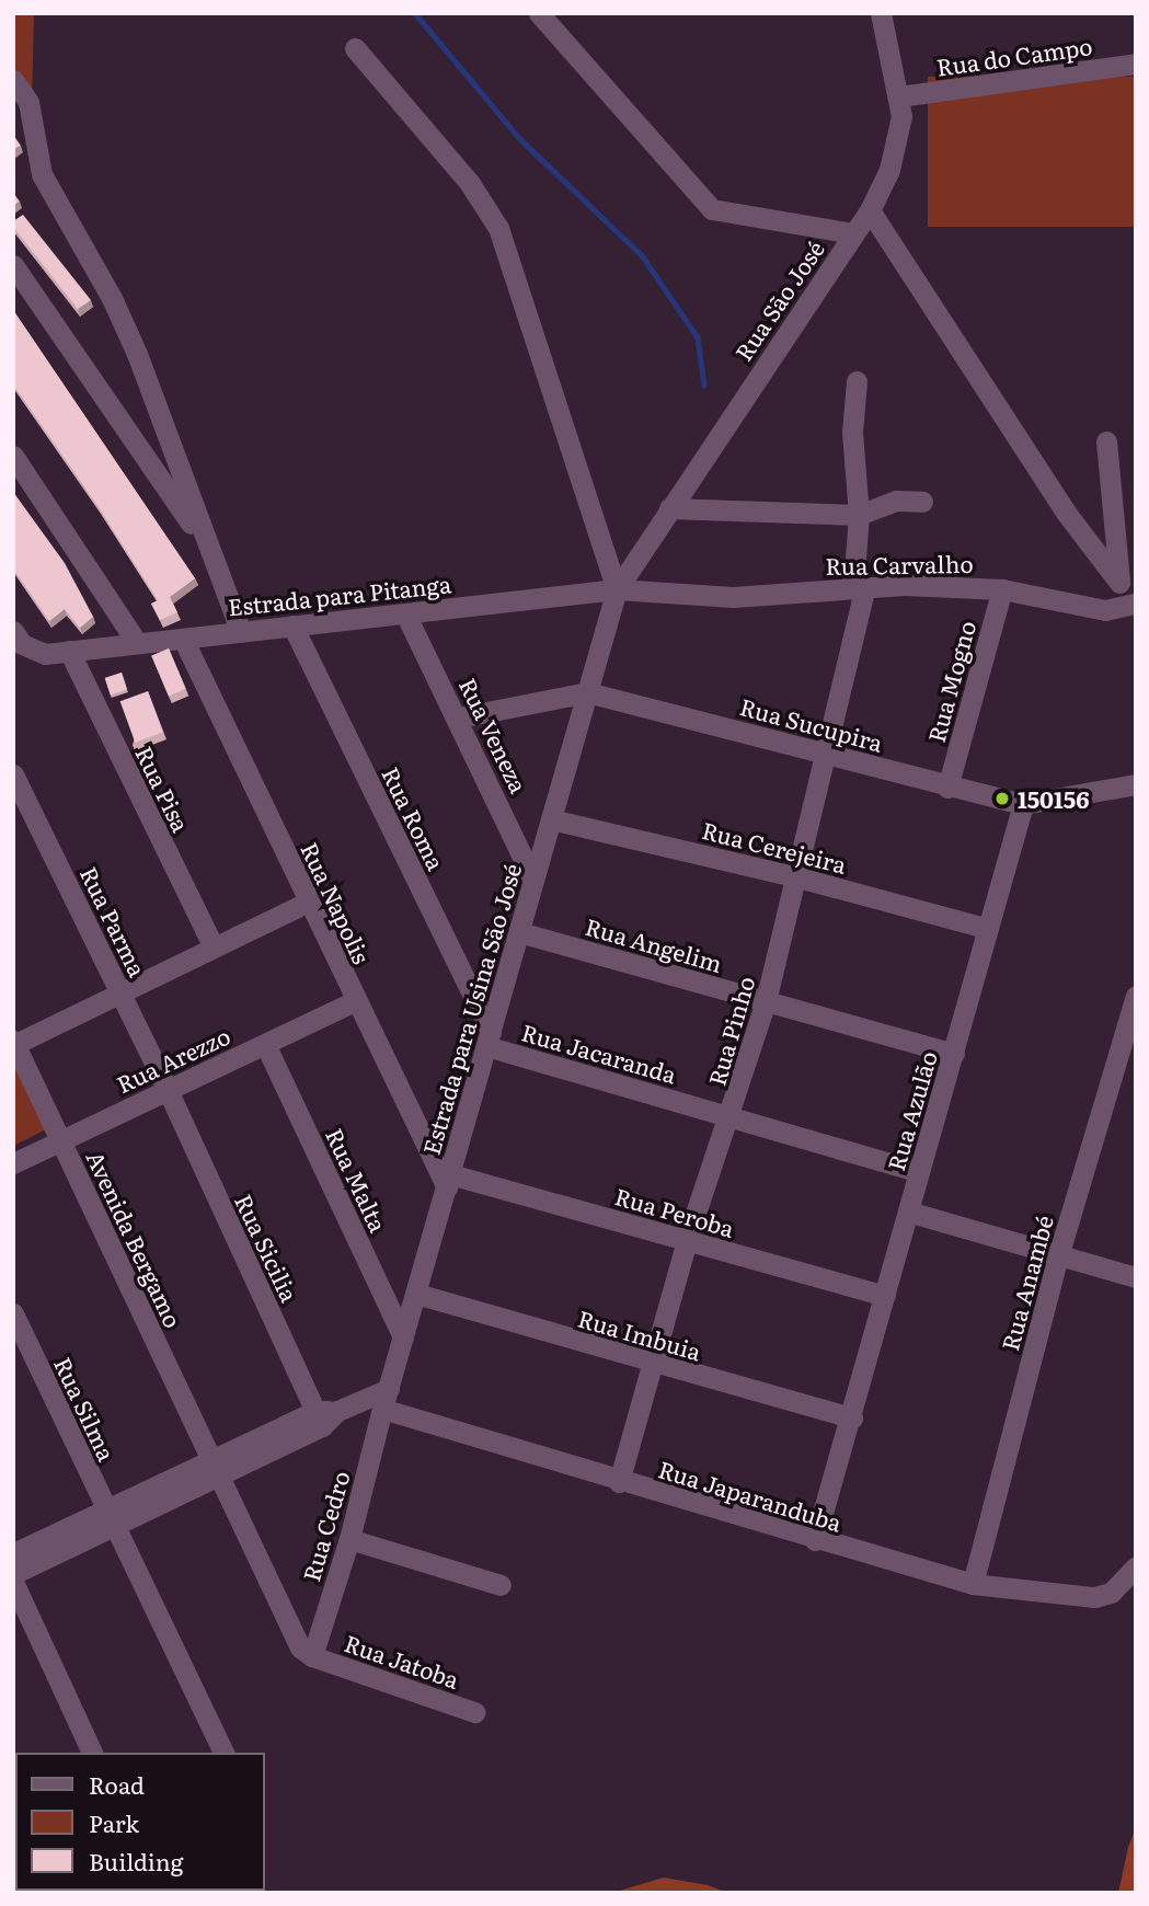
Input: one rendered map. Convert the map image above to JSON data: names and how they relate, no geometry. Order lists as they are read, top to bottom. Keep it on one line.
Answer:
{"streets":{"street":["Rua do Campo","Rua São José","Rua Carvalho","Estrada para Pitanga","Rua Mogno","Rua Sucupira","Rua Veneza","Rua Pisa","Rua Roma","Rua Cerejeira","Rua Napolis","Rua Parma","Rua Angelim","Estrada para Usina São José","Rua Pinho","Rua Jacaranda","Rua Arezzo","Rua Azulão","Rua Malta","Rua Peroba","Avenida Bergamo","Rua Sicilia","Rua Anambé","Rua Imbuia","Rua Silma","Rua Japaranduba","Rua Cedro","Rua Jatoba"]},"crossings":[["Rua do Campo","Rua São José"],["Rua São José","Rua Carvalho"],["Rua São José","Estrada para Pitanga"],["Rua São José","Estrada para Usina São José"],["Rua Carvalho","Estrada para Pitanga"],["Rua Carvalho","Rua Mogno"],["Rua Carvalho","Estrada para Usina São José"],["Rua Carvalho","Rua Pinho"],["Estrada para Pitanga","Rua Veneza"],["Estrada para Pitanga","Rua Pisa"],["Estrada para Pitanga","Rua Roma"],["Estrada para Pitanga","Rua Napolis"],["Estrada para Pitanga","Estrada para Usina São José"],["Rua Mogno","Rua Sucupira"],["Rua Sucupira","Estrada para Usina São José"],["Rua Sucupira","Rua Pinho"],["Rua Sucupira","Rua Azulão"],["Rua Veneza","Estrada para Usina São José"],["Rua Roma","Estrada para Usina São José"],["Rua Roma","Rua Jacaranda"],["Rua Cerejeira","Estrada para Usina São José"],["Rua Cerejeira","Rua Pinho"],["Rua Cerejeira","Rua Azulão"],["Rua Napolis","Estrada para Usina São José"],["Rua Napolis","Rua Arezzo"],["Rua Napolis","Rua Peroba"],["Rua Parma","Rua Arezzo"],["Rua Parma","Rua Sicilia"],["Rua Angelim","Estrada para Usina São José"],["Rua Angelim","Rua Pinho"],["Rua Angelim","Rua Azulão"],["Estrada para Usina São José","Rua Jacaranda"],["Estrada para Usina São José","Rua Malta"],["Estrada para Usina São José","Rua Peroba"],["Estrada para Usina São José","Rua Imbuia"],["Estrada para Usina São José","Rua Japaranduba"],["Estrada para Usina São José","Rua Cedro"],["Rua Pinho","Rua Jacaranda"],["Rua Pinho","Rua Peroba"],["Rua Pinho","Rua Imbuia"],["Rua Pinho","Rua Japaranduba"],["Rua Jacaranda","Rua Azulão"],["Rua Arezzo","Rua Malta"],["Rua Arezzo","Avenida Bergamo"],["Rua Arezzo","Rua Sicilia"],["Rua Azulão","Rua Peroba"],["Rua Azulão","Rua Imbuia"],["Rua Azulão","Rua Japaranduba"],["Avenida Bergamo","Rua Cedro"],["Avenida Bergamo","Rua Jatoba"],["Rua Anambé","Rua Japaranduba"],["Rua Japaranduba","Rua Cedro"],["Rua Cedro","Rua Jatoba"]],"places":["150156"],"legend":["Road","Park","Building"]}
